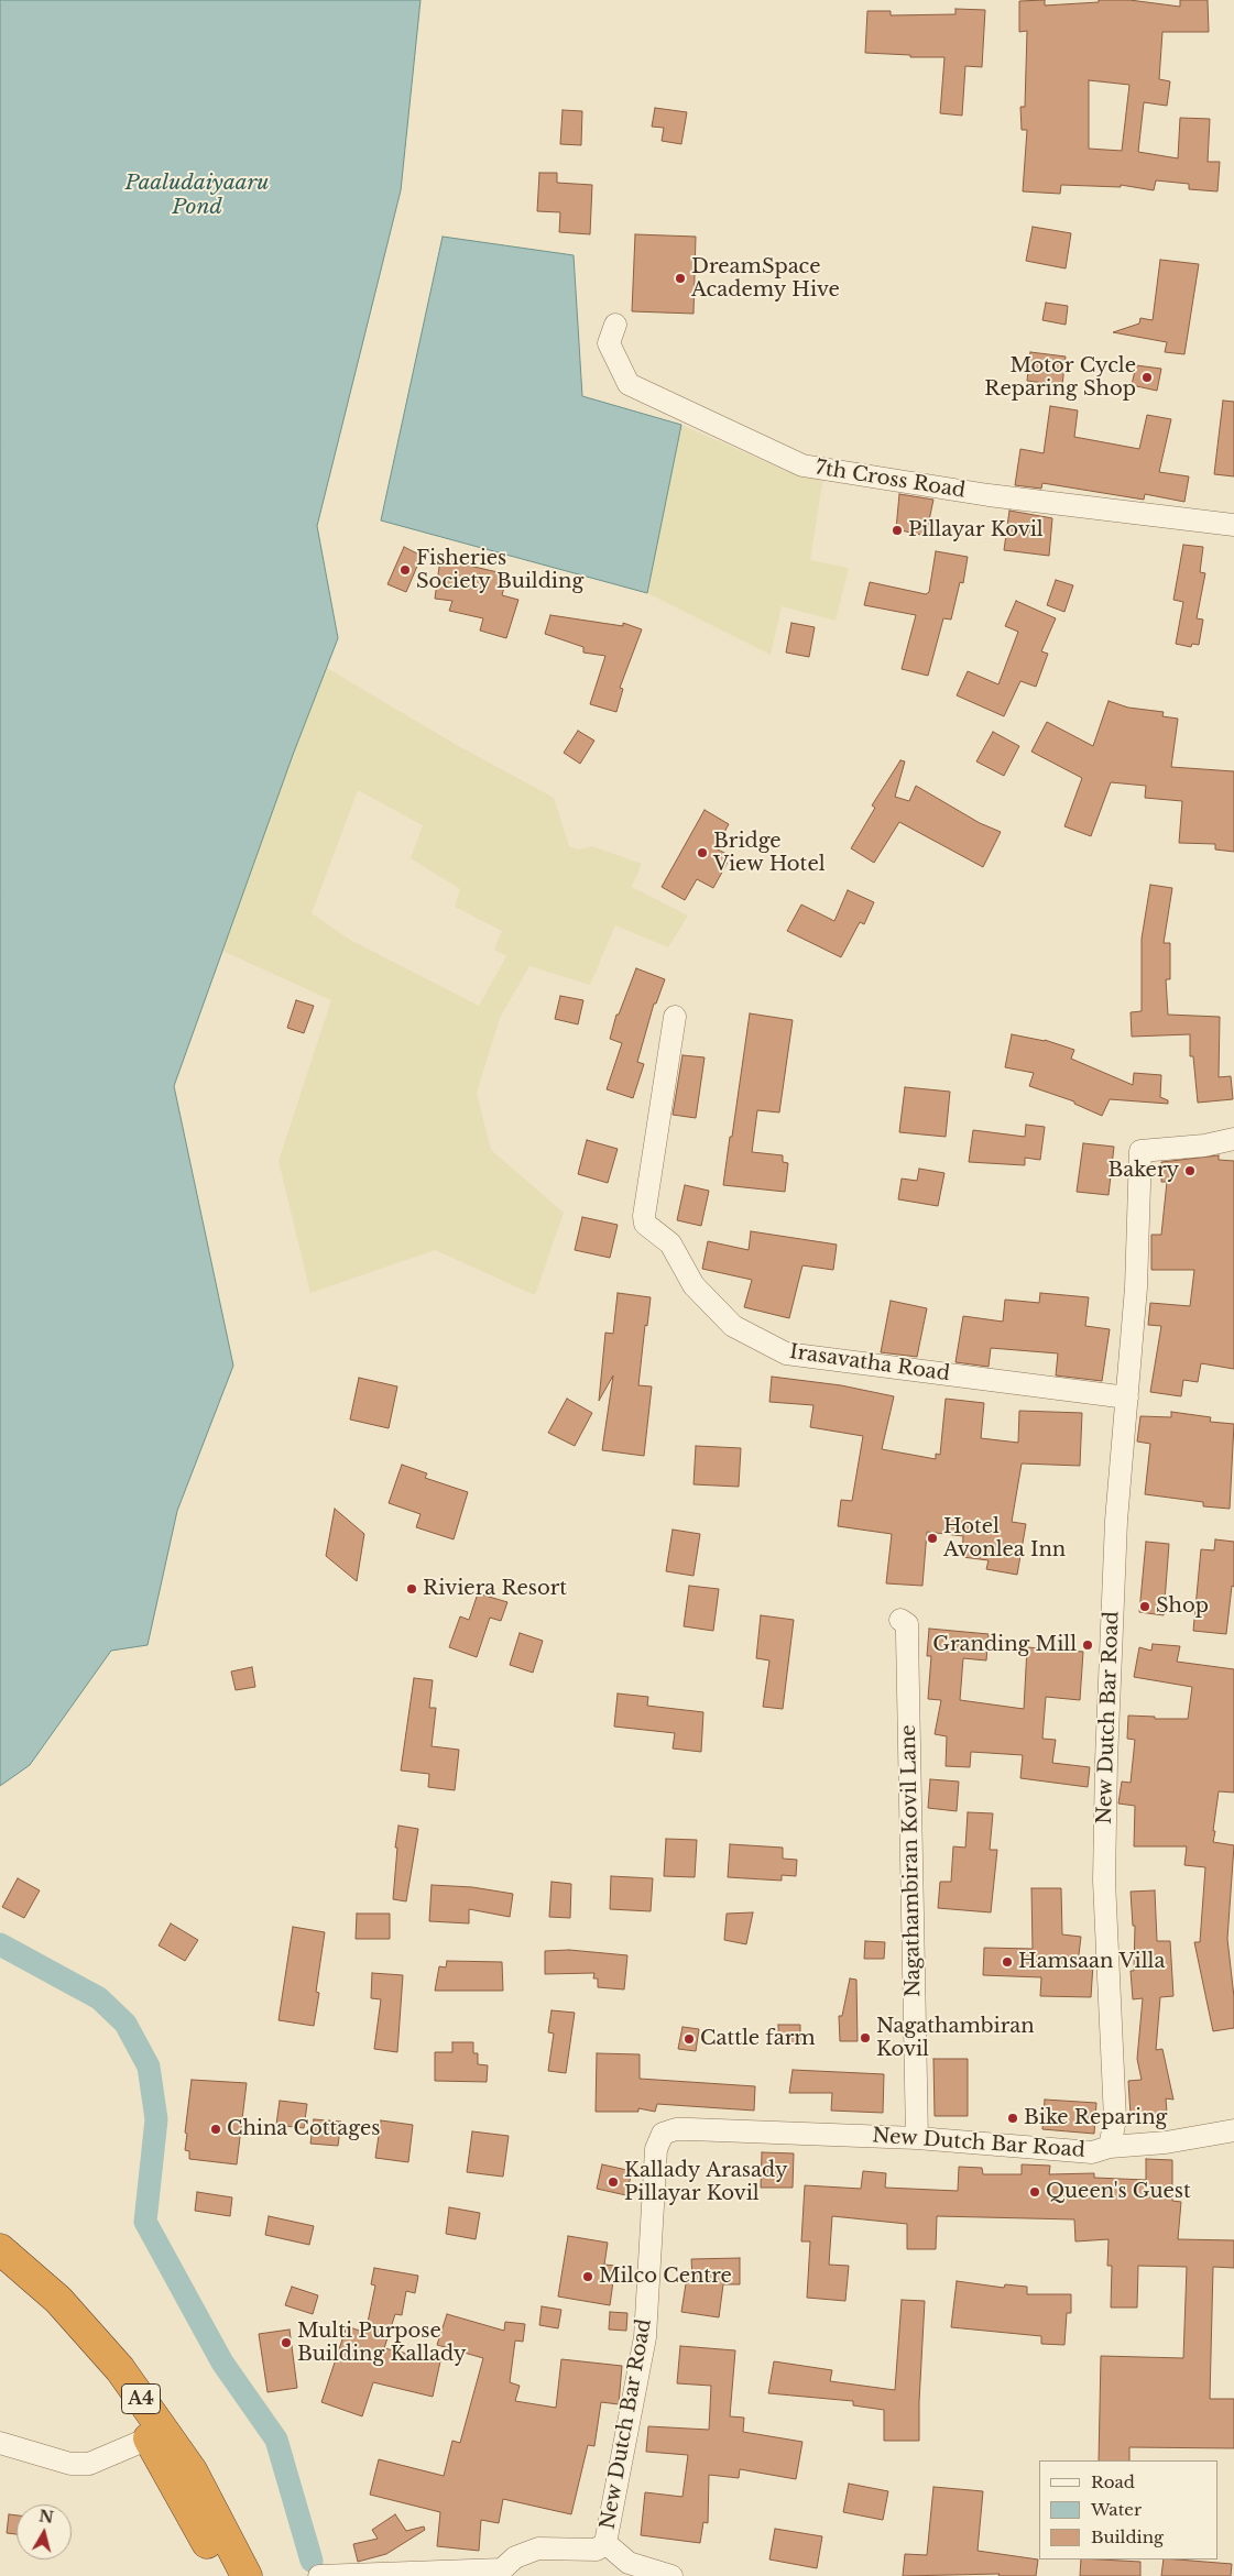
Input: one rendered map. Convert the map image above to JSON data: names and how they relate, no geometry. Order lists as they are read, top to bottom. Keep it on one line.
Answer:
{"streets":{"highway":["A4"],"street":["7th Cross Road","Irasavatha Road","New Dutch Bar Road","Nagathambiran Kovil Lane"]},"crossings":[["Irasavatha Road","New Dutch Bar Road"],["New Dutch Bar Road","Nagathambiran Kovil Lane"]],"water":["Paaludaiyaaru Pond"],"places":["DreamSpace Academy Hive","Motor Cycle Reparing Shop","Pillayar Kovil","Fisheries Society Building","Bridge View Hotel","Bakery","Hotel Avonlea Inn","Riviera Resort","Shop","Granding Mill","Hamsaan Villa","Nagathambiran Kovil","Cattle farm","Bike Reparing","China Cottages","Kallady Arasady Pillayar Kovil","Queen's Guest","Milco Centre","Multi Purpose Building Kallady"],"legend":["Road","Water","Building"],"north":"top"}
